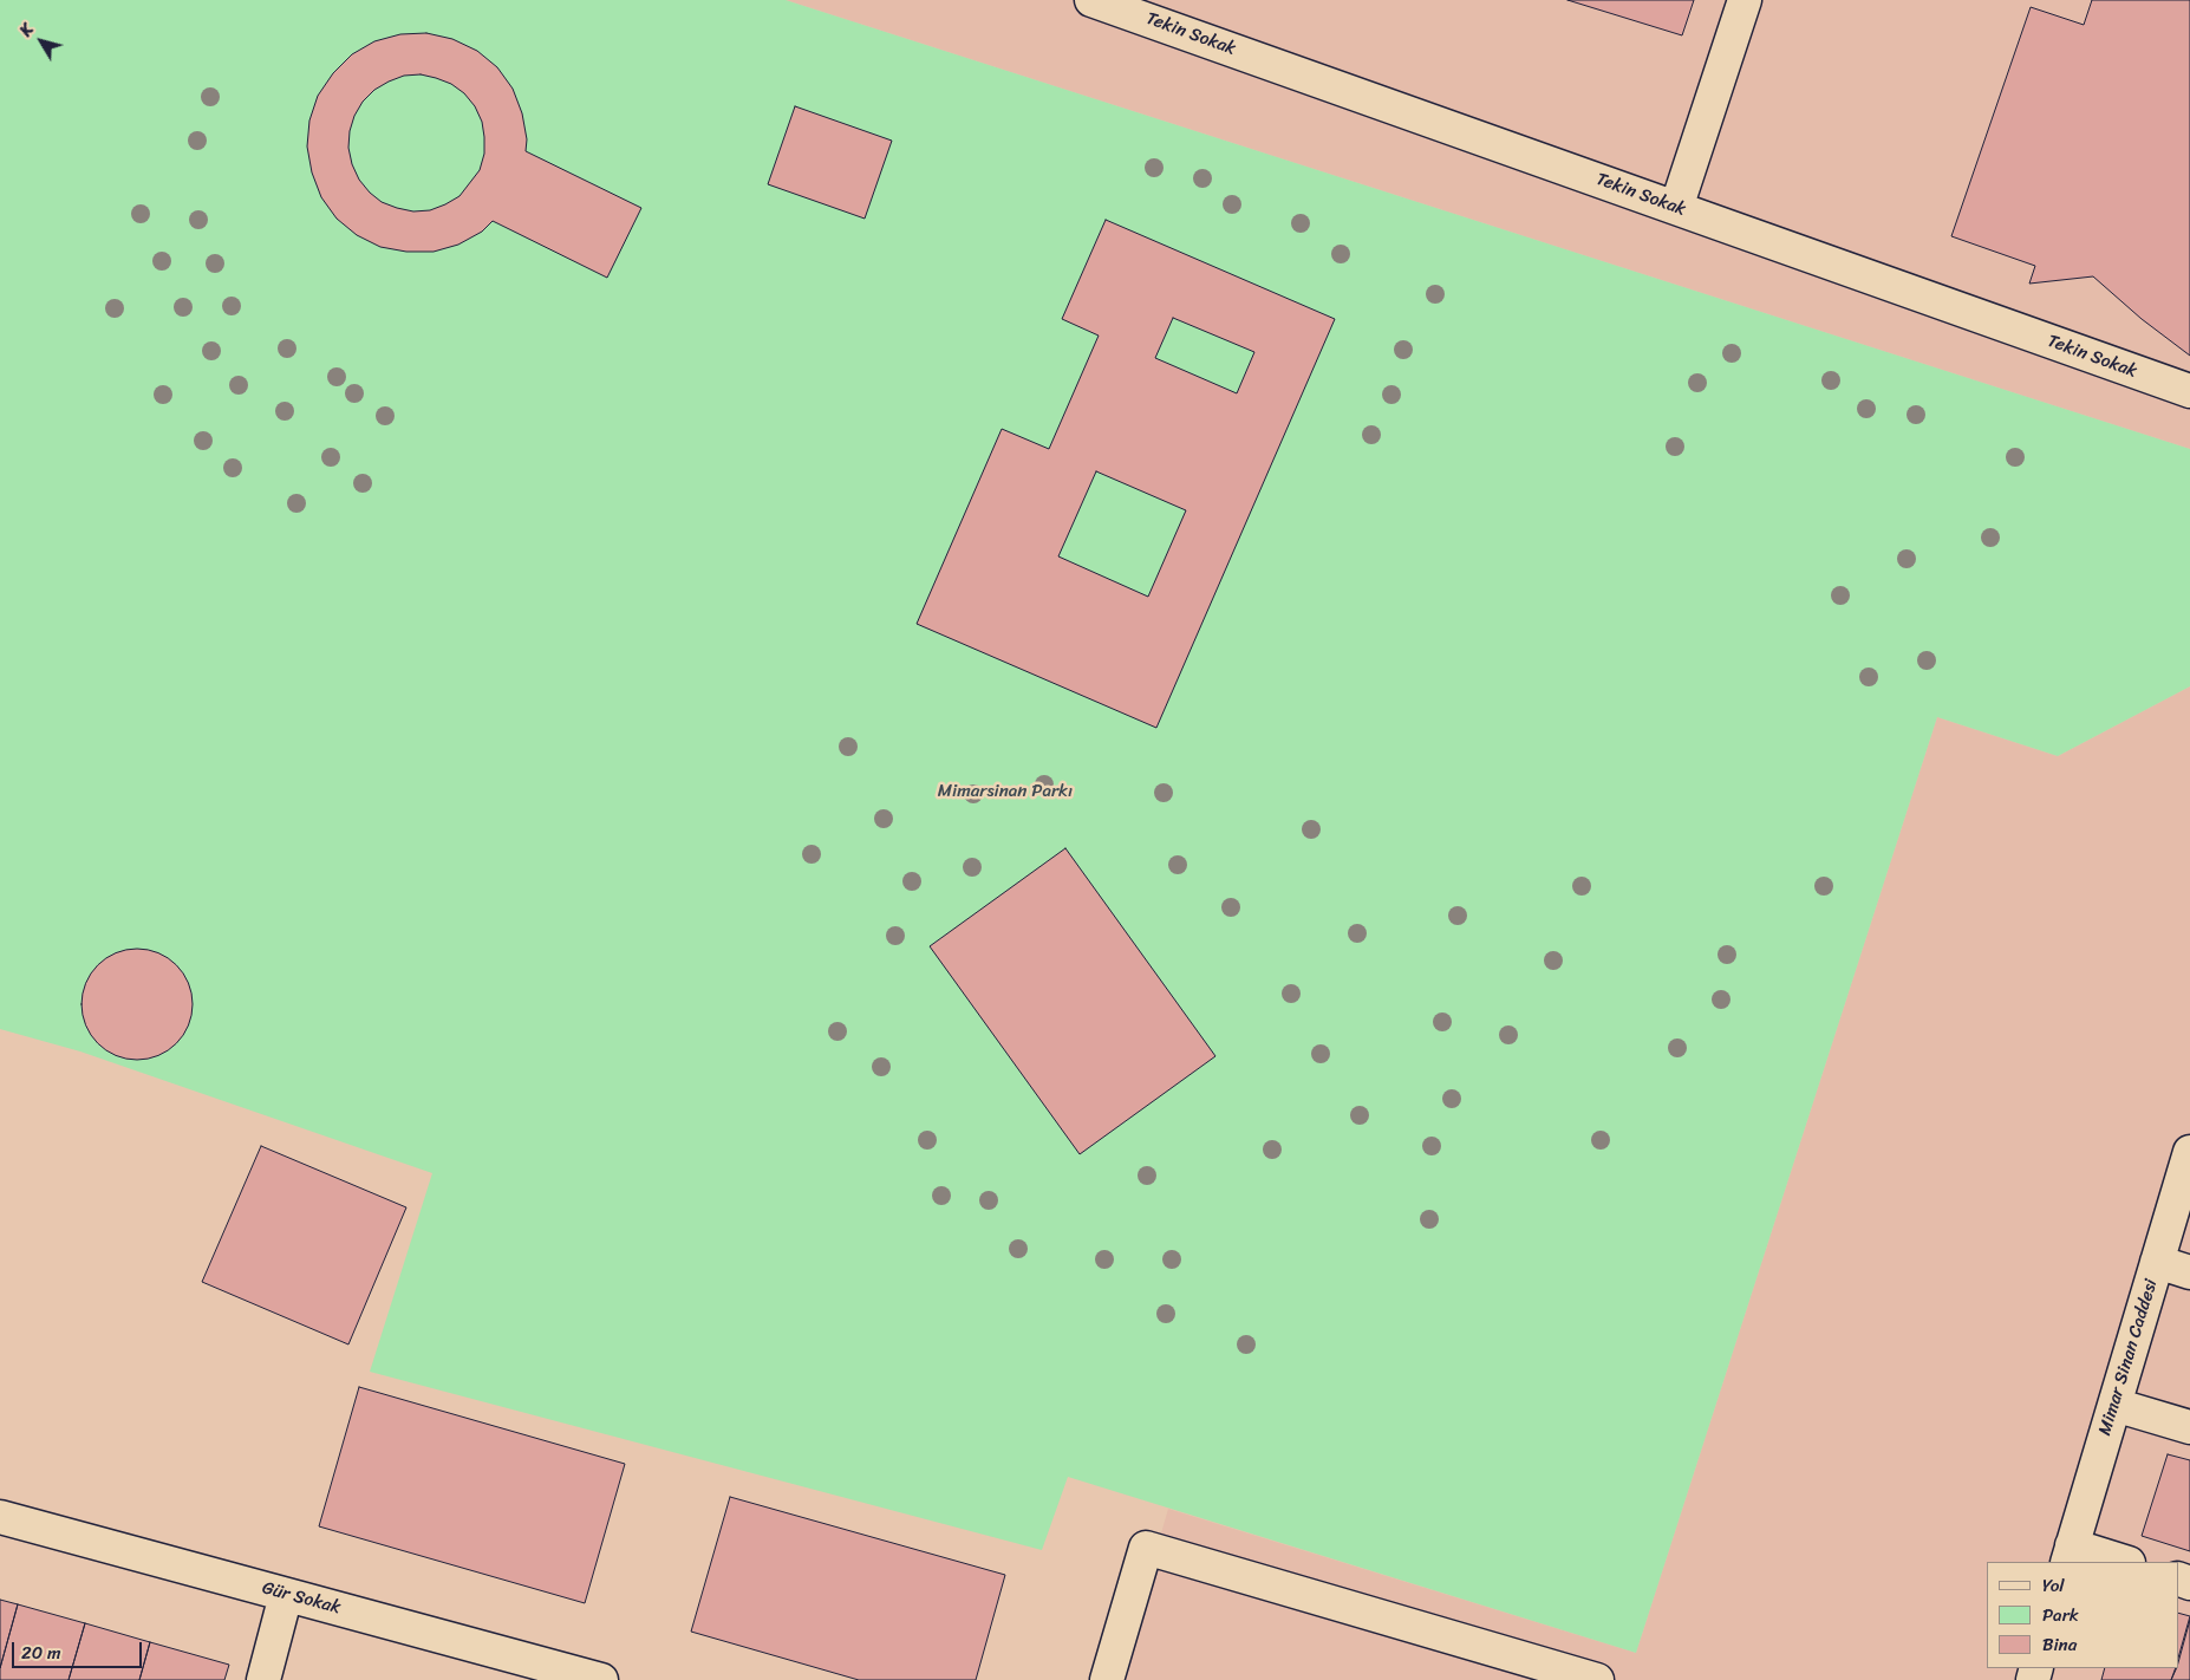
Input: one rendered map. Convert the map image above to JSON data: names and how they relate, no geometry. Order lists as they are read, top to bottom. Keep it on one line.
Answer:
{"streets":{"street":["Tekin Sokak","Mimar Sinan Caddesi","Gür Sokak"]},"parks":["Mimarsinan Parkı"],"legend":["Yol","Park","Bina"],"scale_bar":"20 m","north":"top left"}
